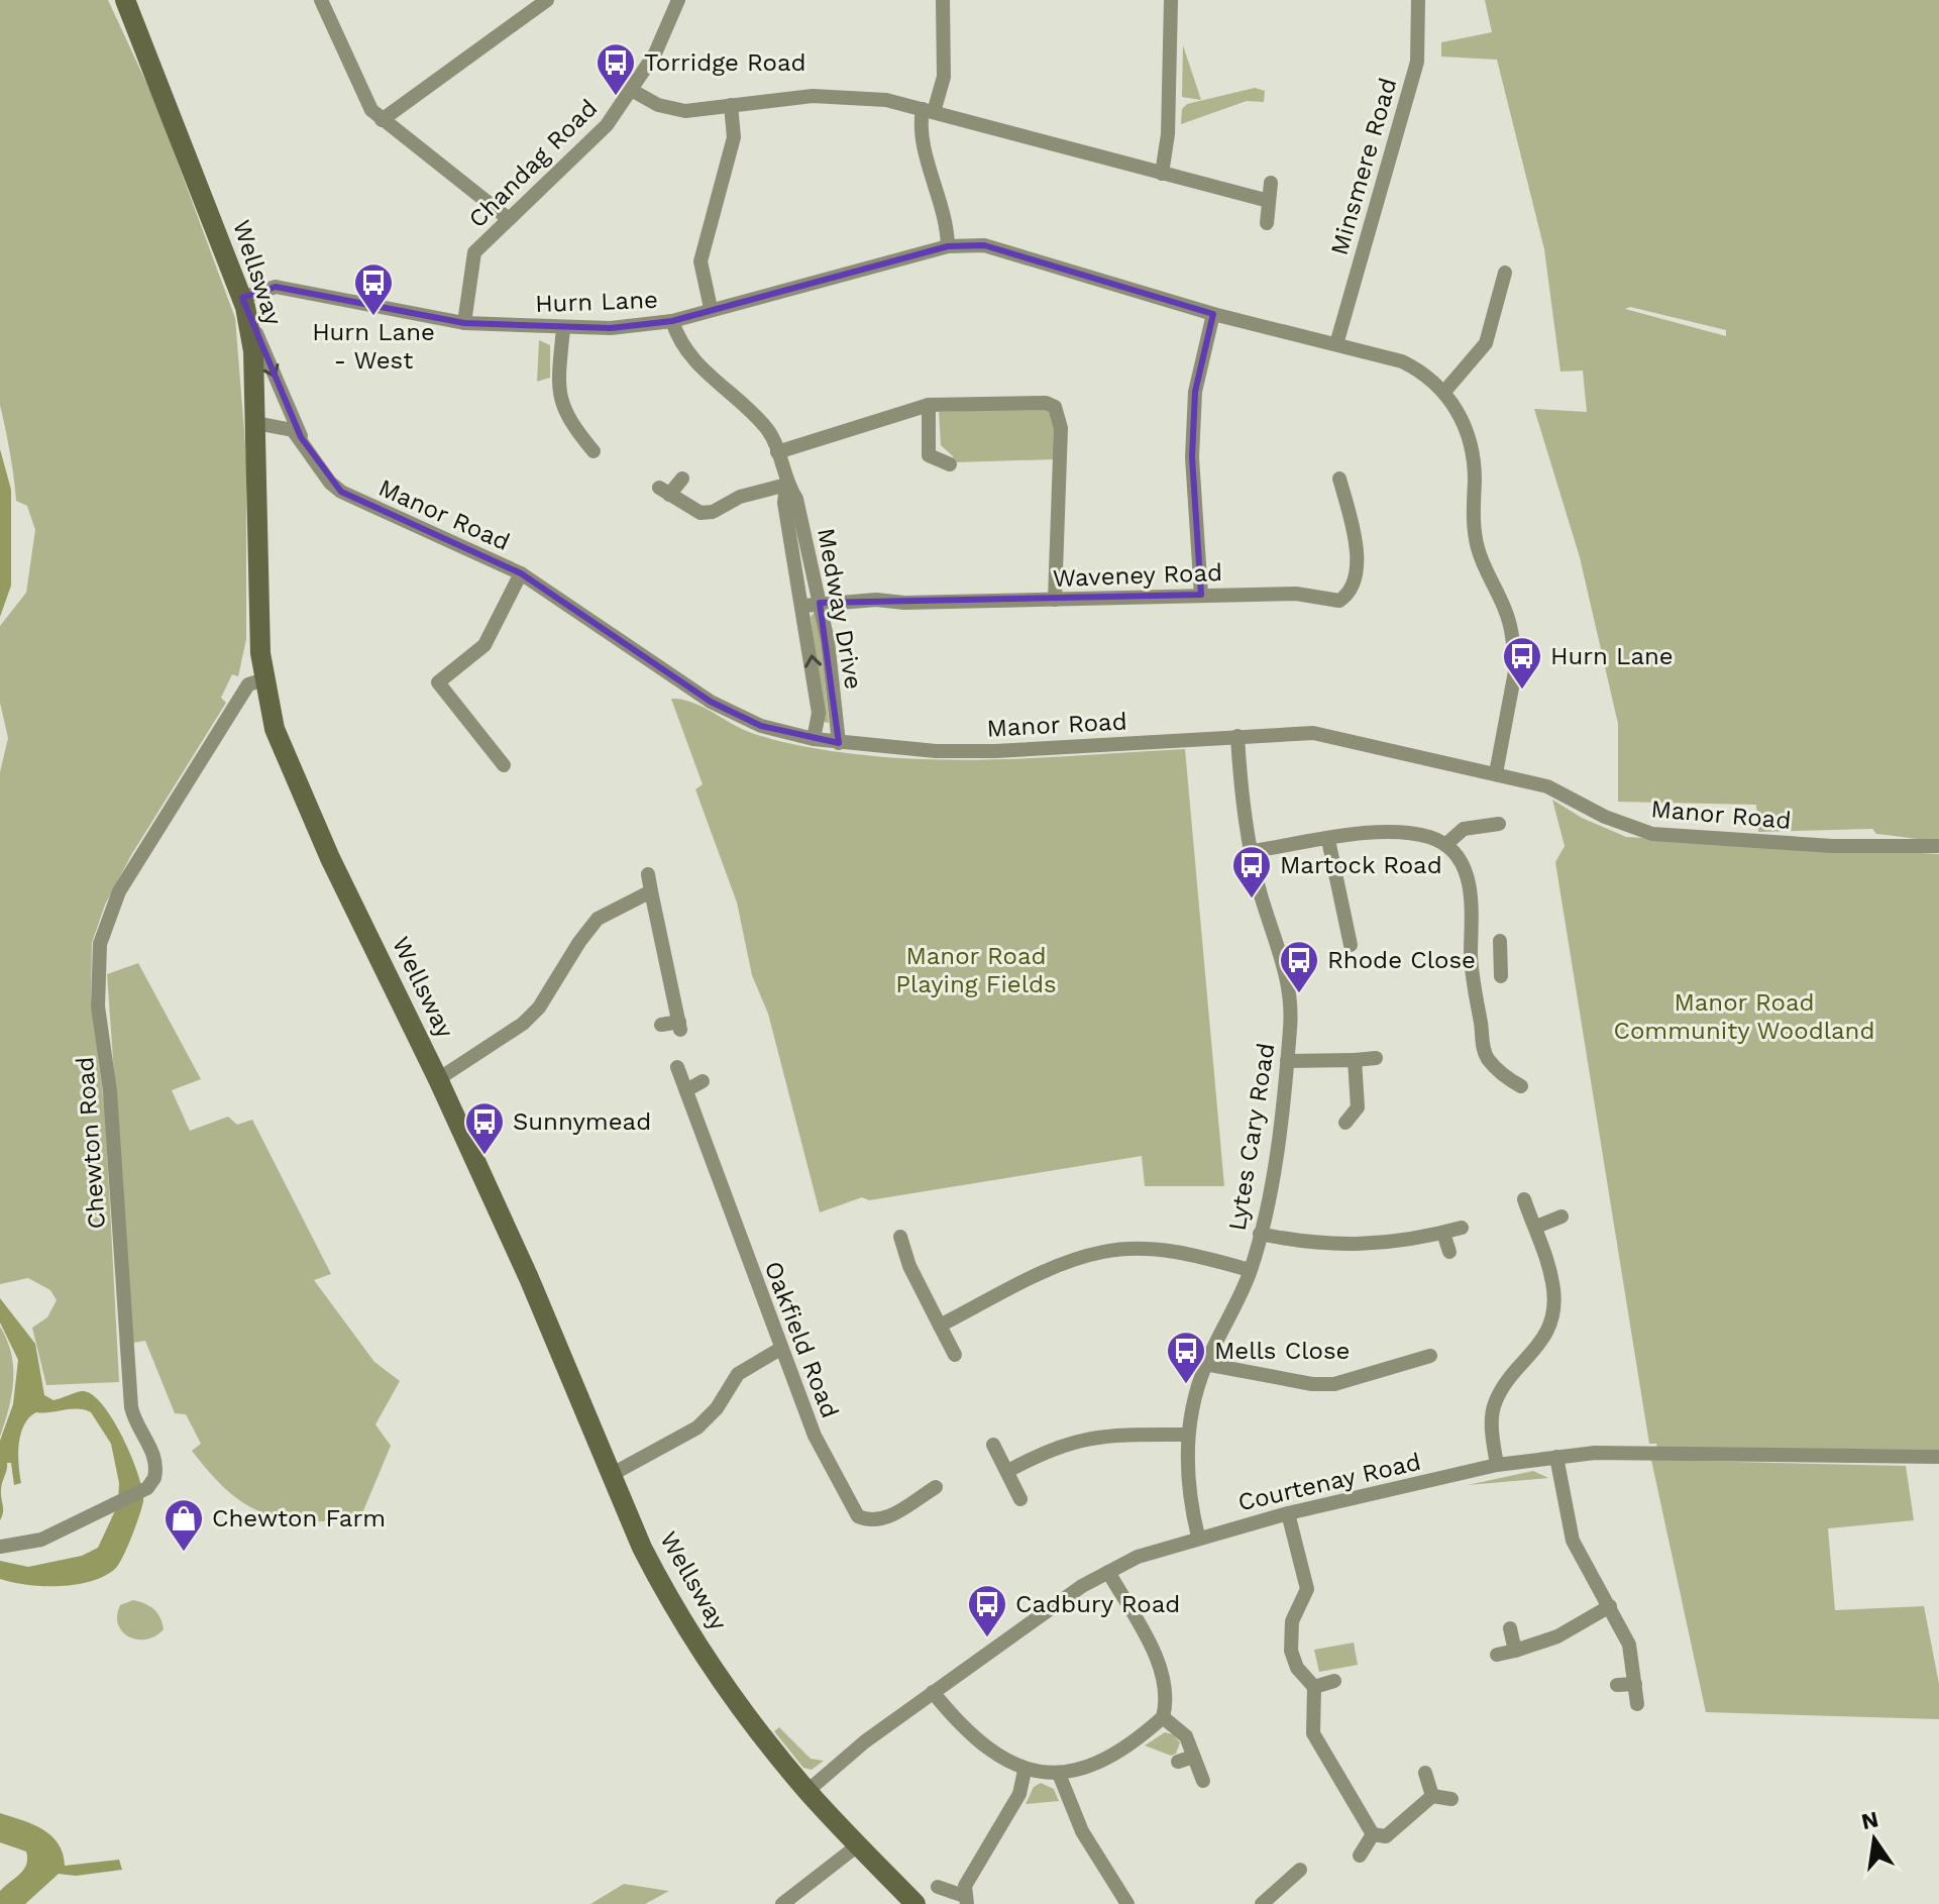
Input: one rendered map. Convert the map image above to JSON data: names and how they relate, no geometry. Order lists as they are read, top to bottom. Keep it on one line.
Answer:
{"streets":{"main road":["Wellsway"],"street":["Chandag Road","Minsmere Road","Hurn Lane","Manor Road","Waveney Road","Medway Drive","Lytes Cary Road","Chewton Road","Oakfield Road","Courtenay Road"]},"crossings":[["Chandag Road","Hurn Lane"],["Minsmere Road","Hurn Lane"],["Wellsway","Hurn Lane"],["Wellsway","Manor Road"],["Wellsway","Chewton Road"],["Wellsway","Courtenay Road"],["Hurn Lane","Manor Road"],["Hurn Lane","Medway Drive"],["Manor Road","Medway Drive"],["Manor Road","Lytes Cary Road"],["Waveney Road","Medway Drive"],["Lytes Cary Road","Courtenay Road"]],"parks":["Manor Road Playing Fields","Manor Road Community Woodland"],"places":{"bus stop":["Torridge Road","Hurn Lane - West","Hurn Lane","Martock Road","Rhode Close","Sunnymead","Mells Close","Cadbury Road"],"shop":["Chewton Farm"]},"north":"top"}
